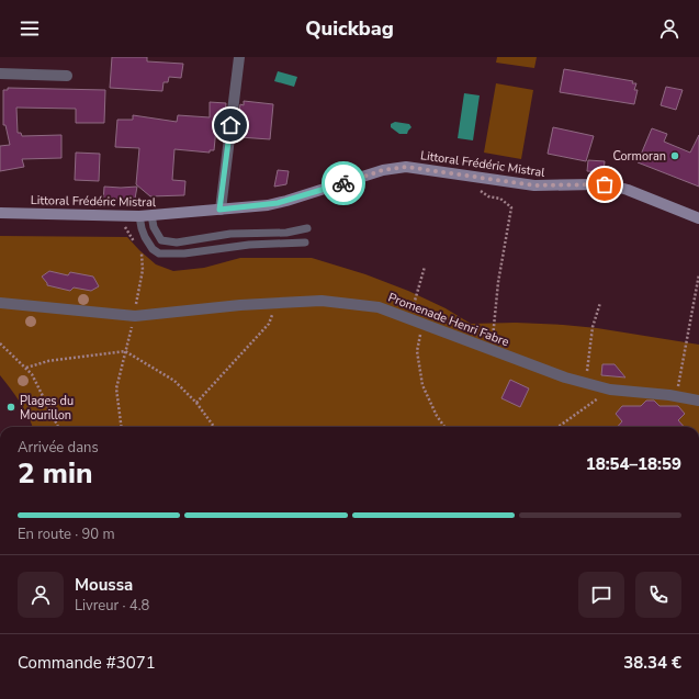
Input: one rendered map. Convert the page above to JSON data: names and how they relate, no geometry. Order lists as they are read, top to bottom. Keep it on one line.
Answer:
{"streets":{"main road":["Littoral Frédéric Mistral"],"street":["Promenade Henri Fabre"]},"places":["Cormoran","Plages du Mourillon"],"page":{"header":"Quickbag","heading":["2 min","Arrivée dans","18:54–18:59"],"panel":["Moussa","Livreur · 4.8","Commande #3071","38.34 €"],"bar":"En route · 90 m"}}
